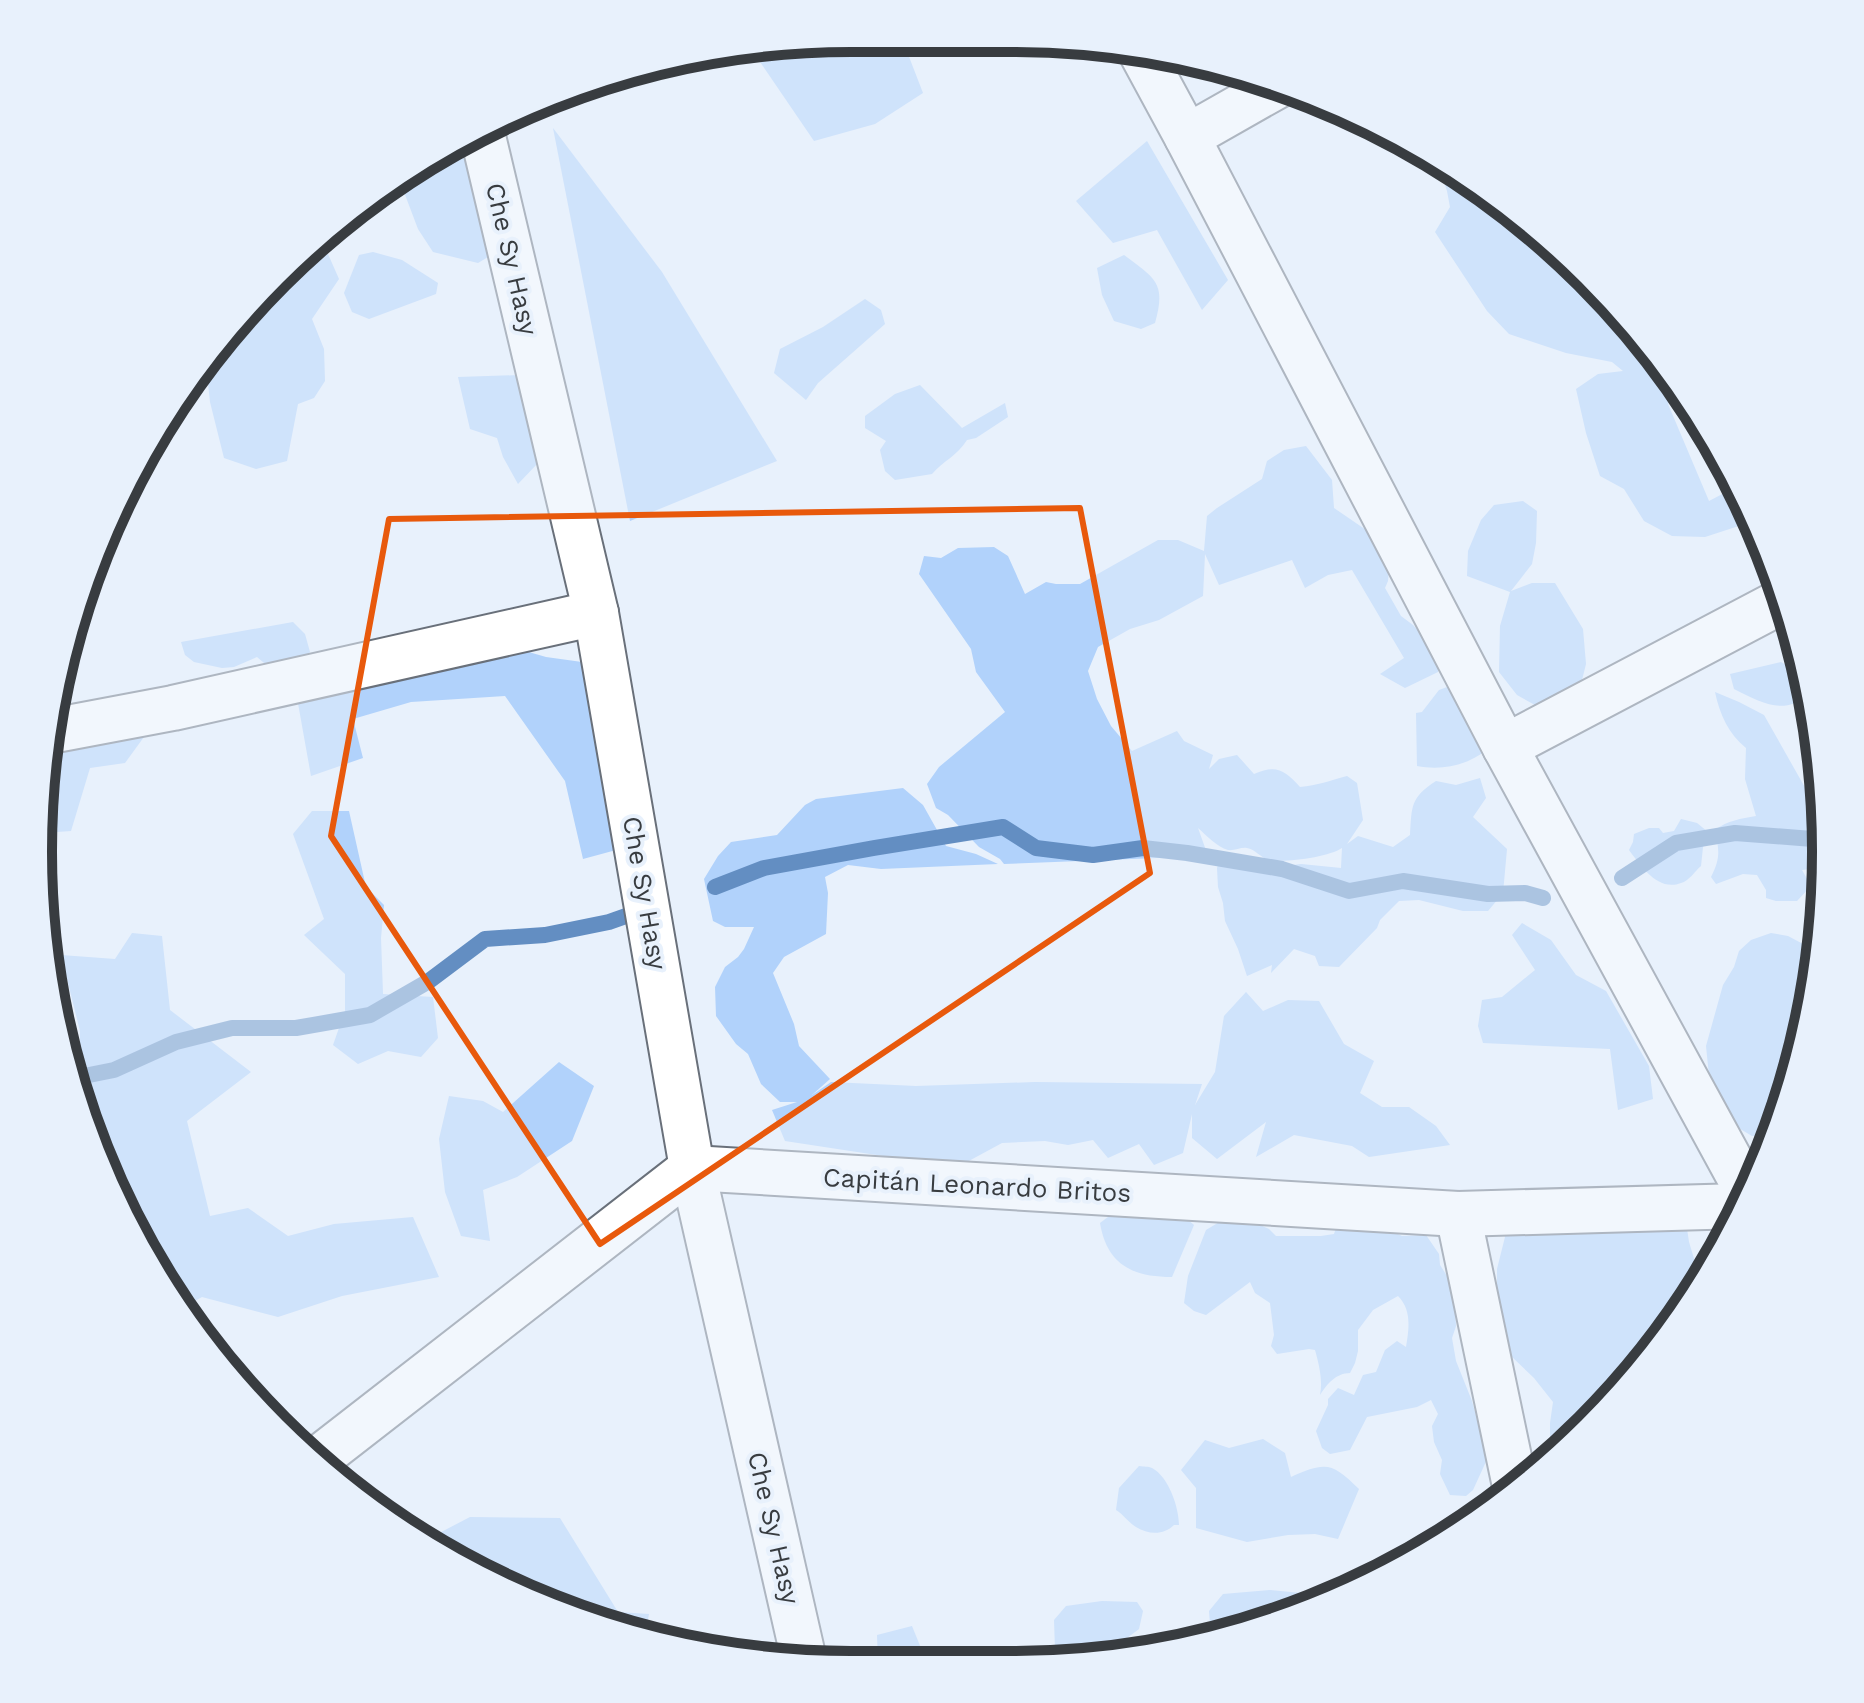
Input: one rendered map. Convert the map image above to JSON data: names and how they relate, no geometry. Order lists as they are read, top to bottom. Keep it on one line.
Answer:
{"streets":{"street":["Che Sy Hasy","Capitán Leonardo Britos"]},"crossings":[["Che Sy Hasy","Capitán Leonardo Britos"]]}
